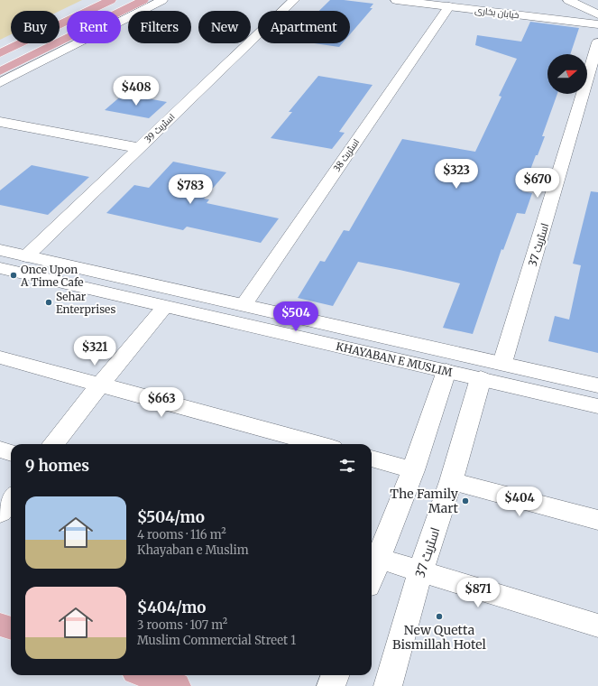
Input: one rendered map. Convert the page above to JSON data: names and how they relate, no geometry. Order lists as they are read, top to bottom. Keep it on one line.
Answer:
{"streets":{"street":["خیابان بخاری","اسٹریٹ 39","اسٹریٹ 38","اسٹریٹ 37","KHAYABAN E MUSLIM"]},"crossings":[["خیابان بخاری","اسٹریٹ 38"],["اسٹریٹ 39","KHAYABAN E MUSLIM"],["اسٹریٹ 38","KHAYABAN E MUSLIM"],["اسٹریٹ 37","KHAYABAN E MUSLIM"]],"places":["Once Upon A Time Cafe","Sehar Enterprises","The Family Mart","New Quetta Bismillah Hotel"],"north":"right","page":{"chip":["Buy","Rent","Filters","New","Apartment"],"price":["$408","$323","$670","$783","$504","$321","$663","$404","$871"],"heading":"9 homes","list":[{"name":"$504/mo","note":"4 rooms · 116 m² · Khayaban e Muslim"},{"name":"$404/mo","note":"3 rooms · 107 m² · Muslim Commercial Street 1"}]}}
